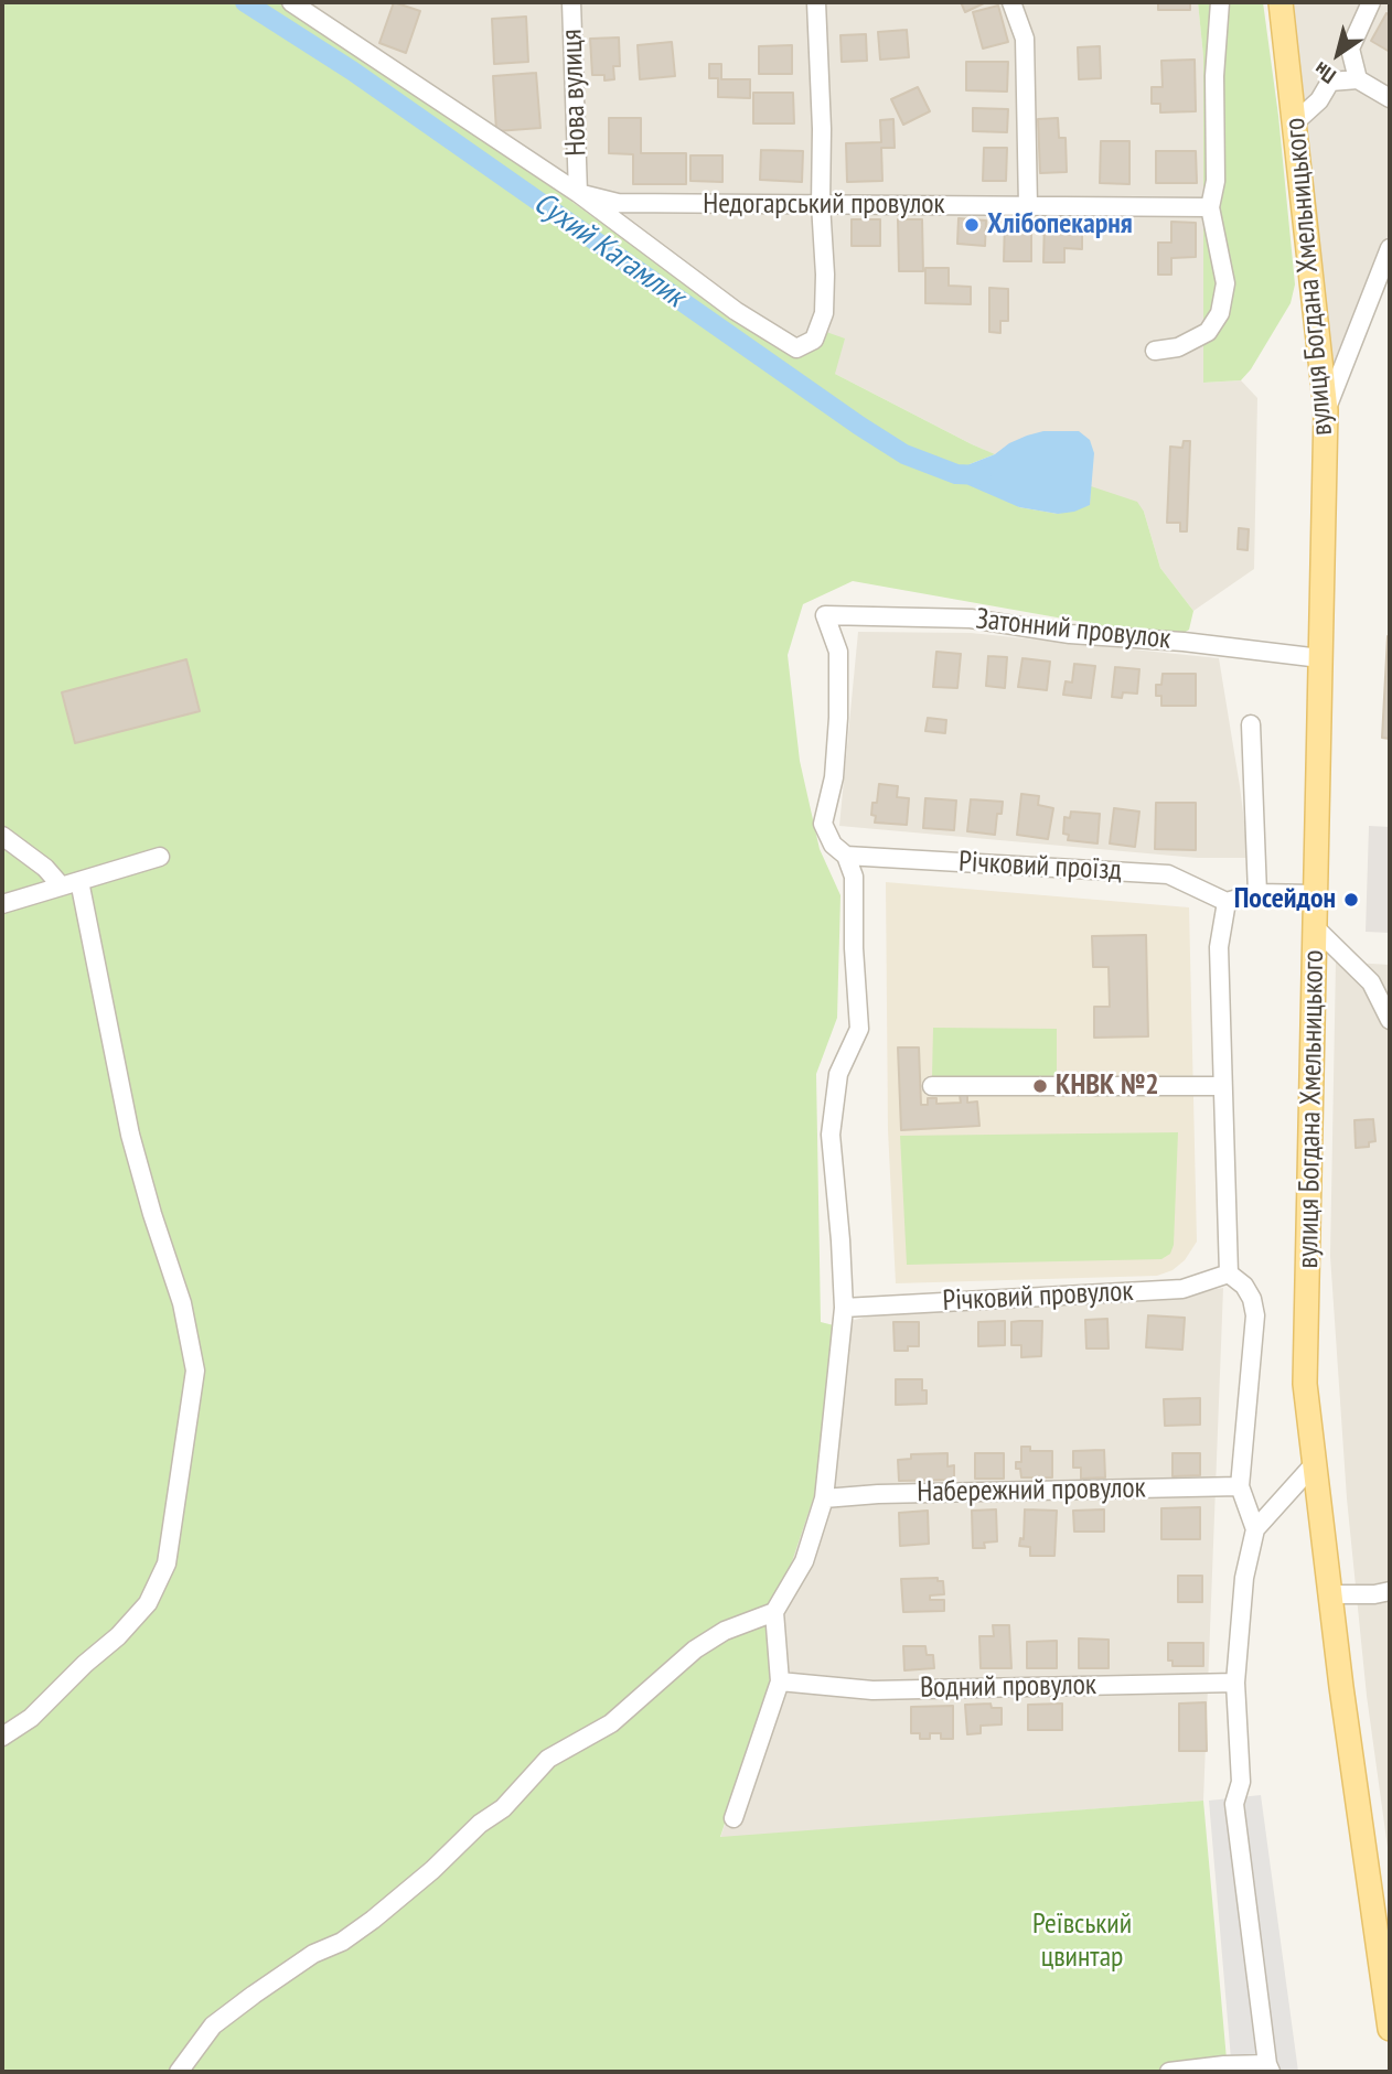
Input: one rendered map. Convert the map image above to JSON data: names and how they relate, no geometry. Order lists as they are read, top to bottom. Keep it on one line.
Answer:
{"streets":{"main road":["вулиця Богдана Хмельницького"],"street":["Нова вулиця","Недогарський провулок","Затонний провулок","Річковий проїзд","Річковий провулок","Набережний провулок","Водний провулок"]},"crossings":[["Нова вулиця","Недогарський провулок"],["вулиця Богдана Хмельницького","Затонний провулок"],["Затонний провулок","Річковий проїзд"]],"water":["Сухий Кагамлик"],"parks":["Реївський цвинтар"],"places":["Хлібопекарня","Посейдон","КНВК №2"],"north":"bottom left"}
